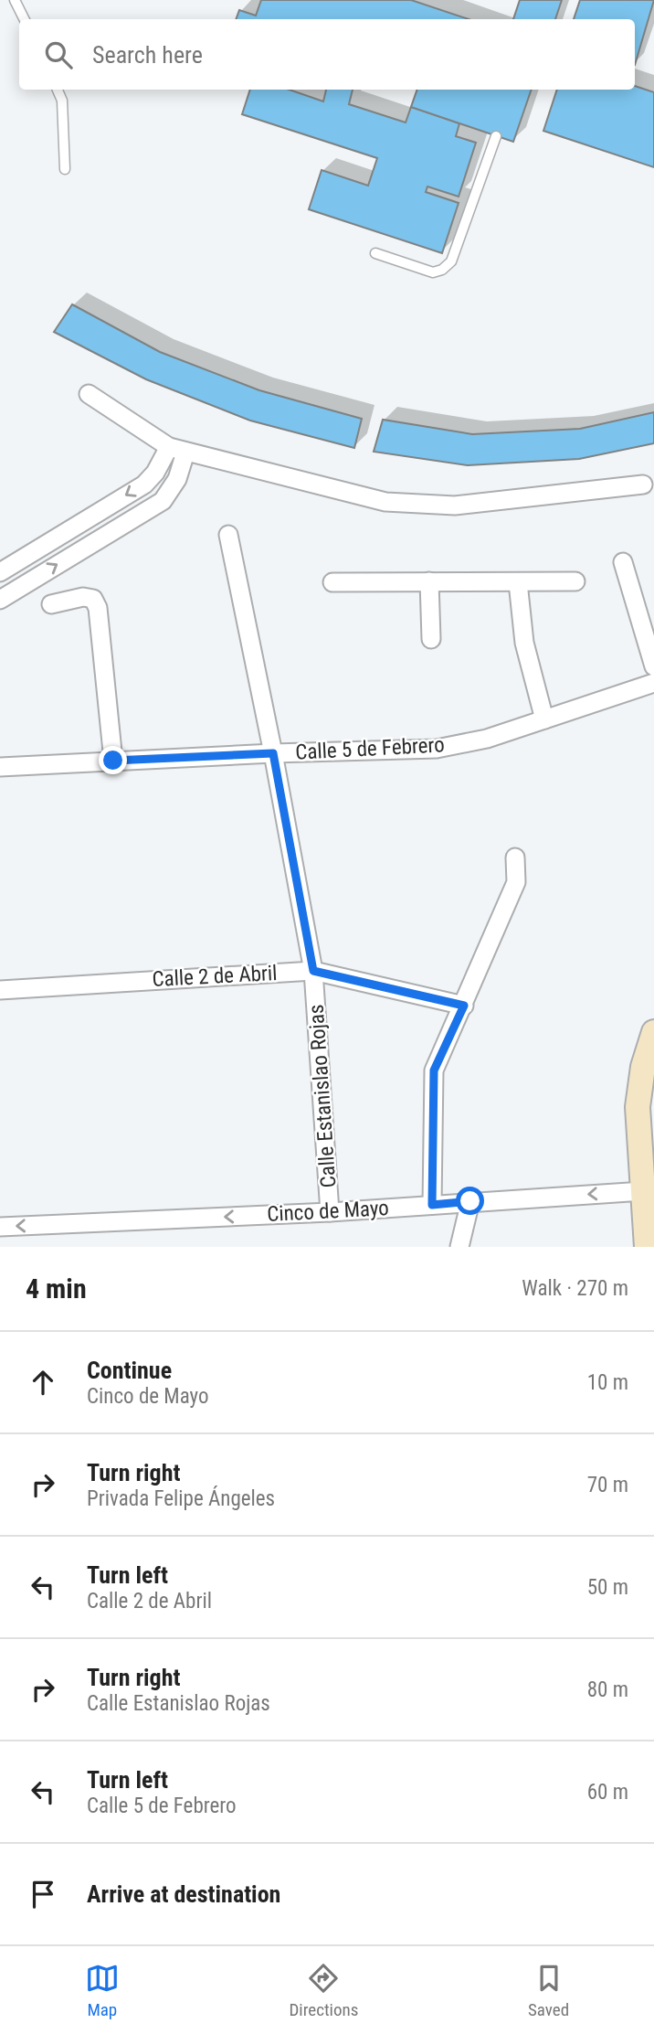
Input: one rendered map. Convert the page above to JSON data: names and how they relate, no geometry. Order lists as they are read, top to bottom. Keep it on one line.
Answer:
{"streets":{"street":["Calle 5 de Febrero","Calle 2 de Abril","Calle Estanislao Rojas","Cinco de Mayo"]},"crossings":[["Calle 5 de Febrero","Calle Estanislao Rojas"],["Calle 2 de Abril","Calle Estanislao Rojas"],["Calle Estanislao Rojas","Cinco de Mayo"]],"one_way":["Cinco de Mayo"],"page":{"search":"Search here","heading":["4 min","Walk · 270 m"],"list":[["Continue","Cinco de Mayo","10 m"],["Turn right","Privada Felipe Ángeles","70 m"],["Turn left","Calle 2 de Abril","50 m"],["Turn right","Calle Estanislao Rojas","80 m"],["Turn left","Calle 5 de Febrero","60 m"],"Arrive at destination"],"nav":["Map","Directions","Saved"]}}
